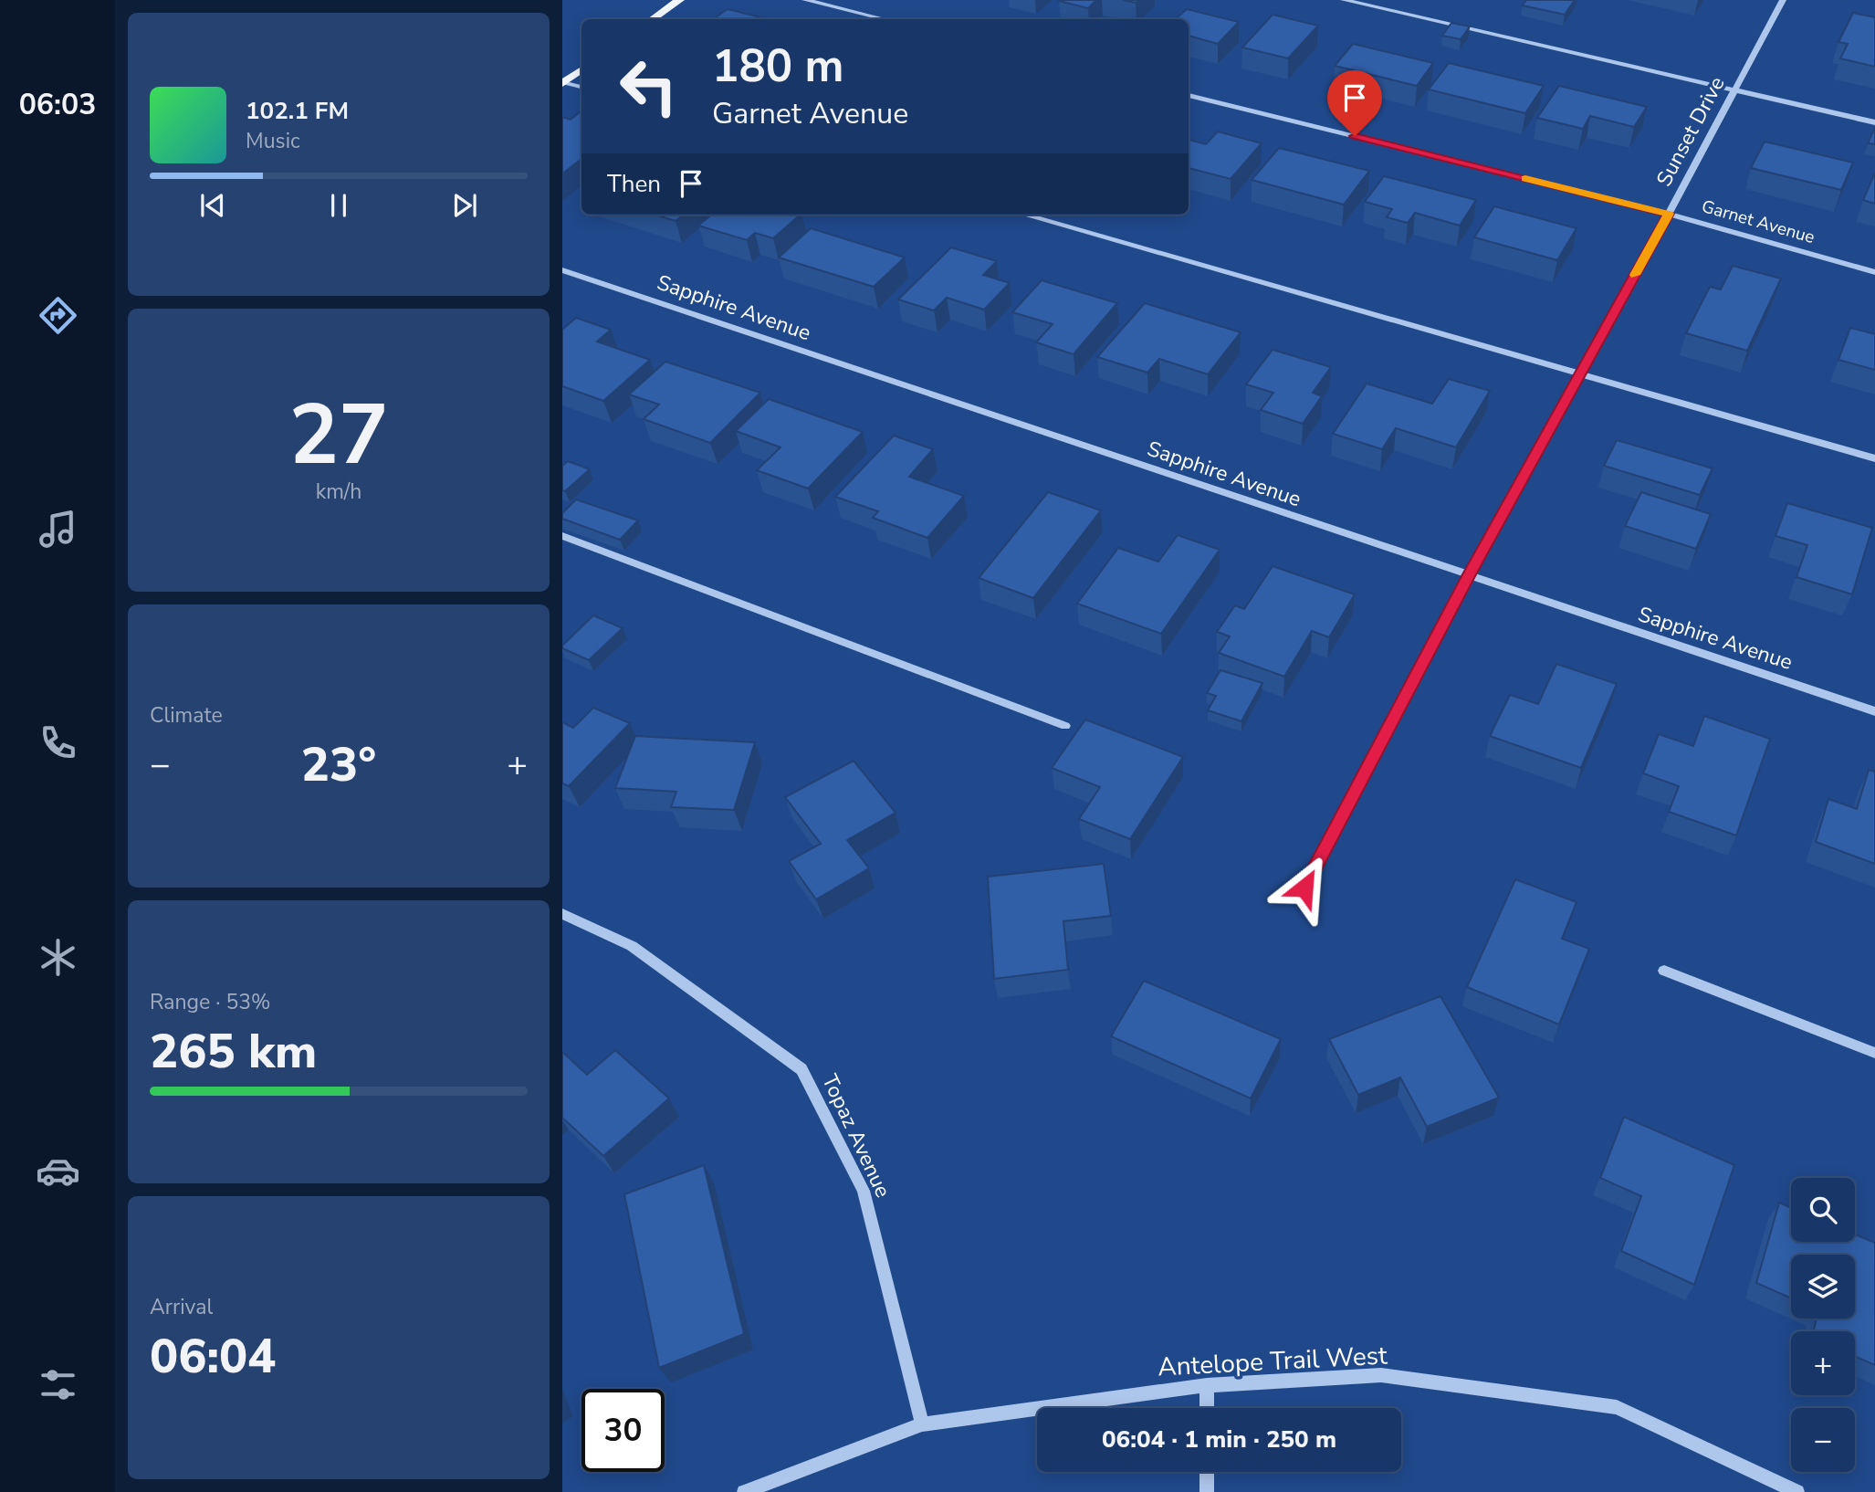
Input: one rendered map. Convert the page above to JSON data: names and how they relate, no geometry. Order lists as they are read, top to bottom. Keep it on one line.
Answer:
{"streets":{"street":["Sunset Drive","Garnet Avenue","Sapphire Avenue","Topaz Avenue","Antelope Trail West"]},"crossings":[["Sunset Drive","Garnet Avenue"],["Sunset Drive","Sapphire Avenue"],["Topaz Avenue","Antelope Trail West"]],"page":{"tabs":"06:03","turn":["180 m","Garnet Avenue"],"song":["102.1 FM","Music"],"then":"Then","tile":[["27","km/h"],"Climate",["Range · 53%","265 km"],["Arrival","06:04"]],"heat":["−","23°","+"],"map_buttons":["+","−"],"limit":"30","trip":"06:04 · 1 min · 250 m"}}
